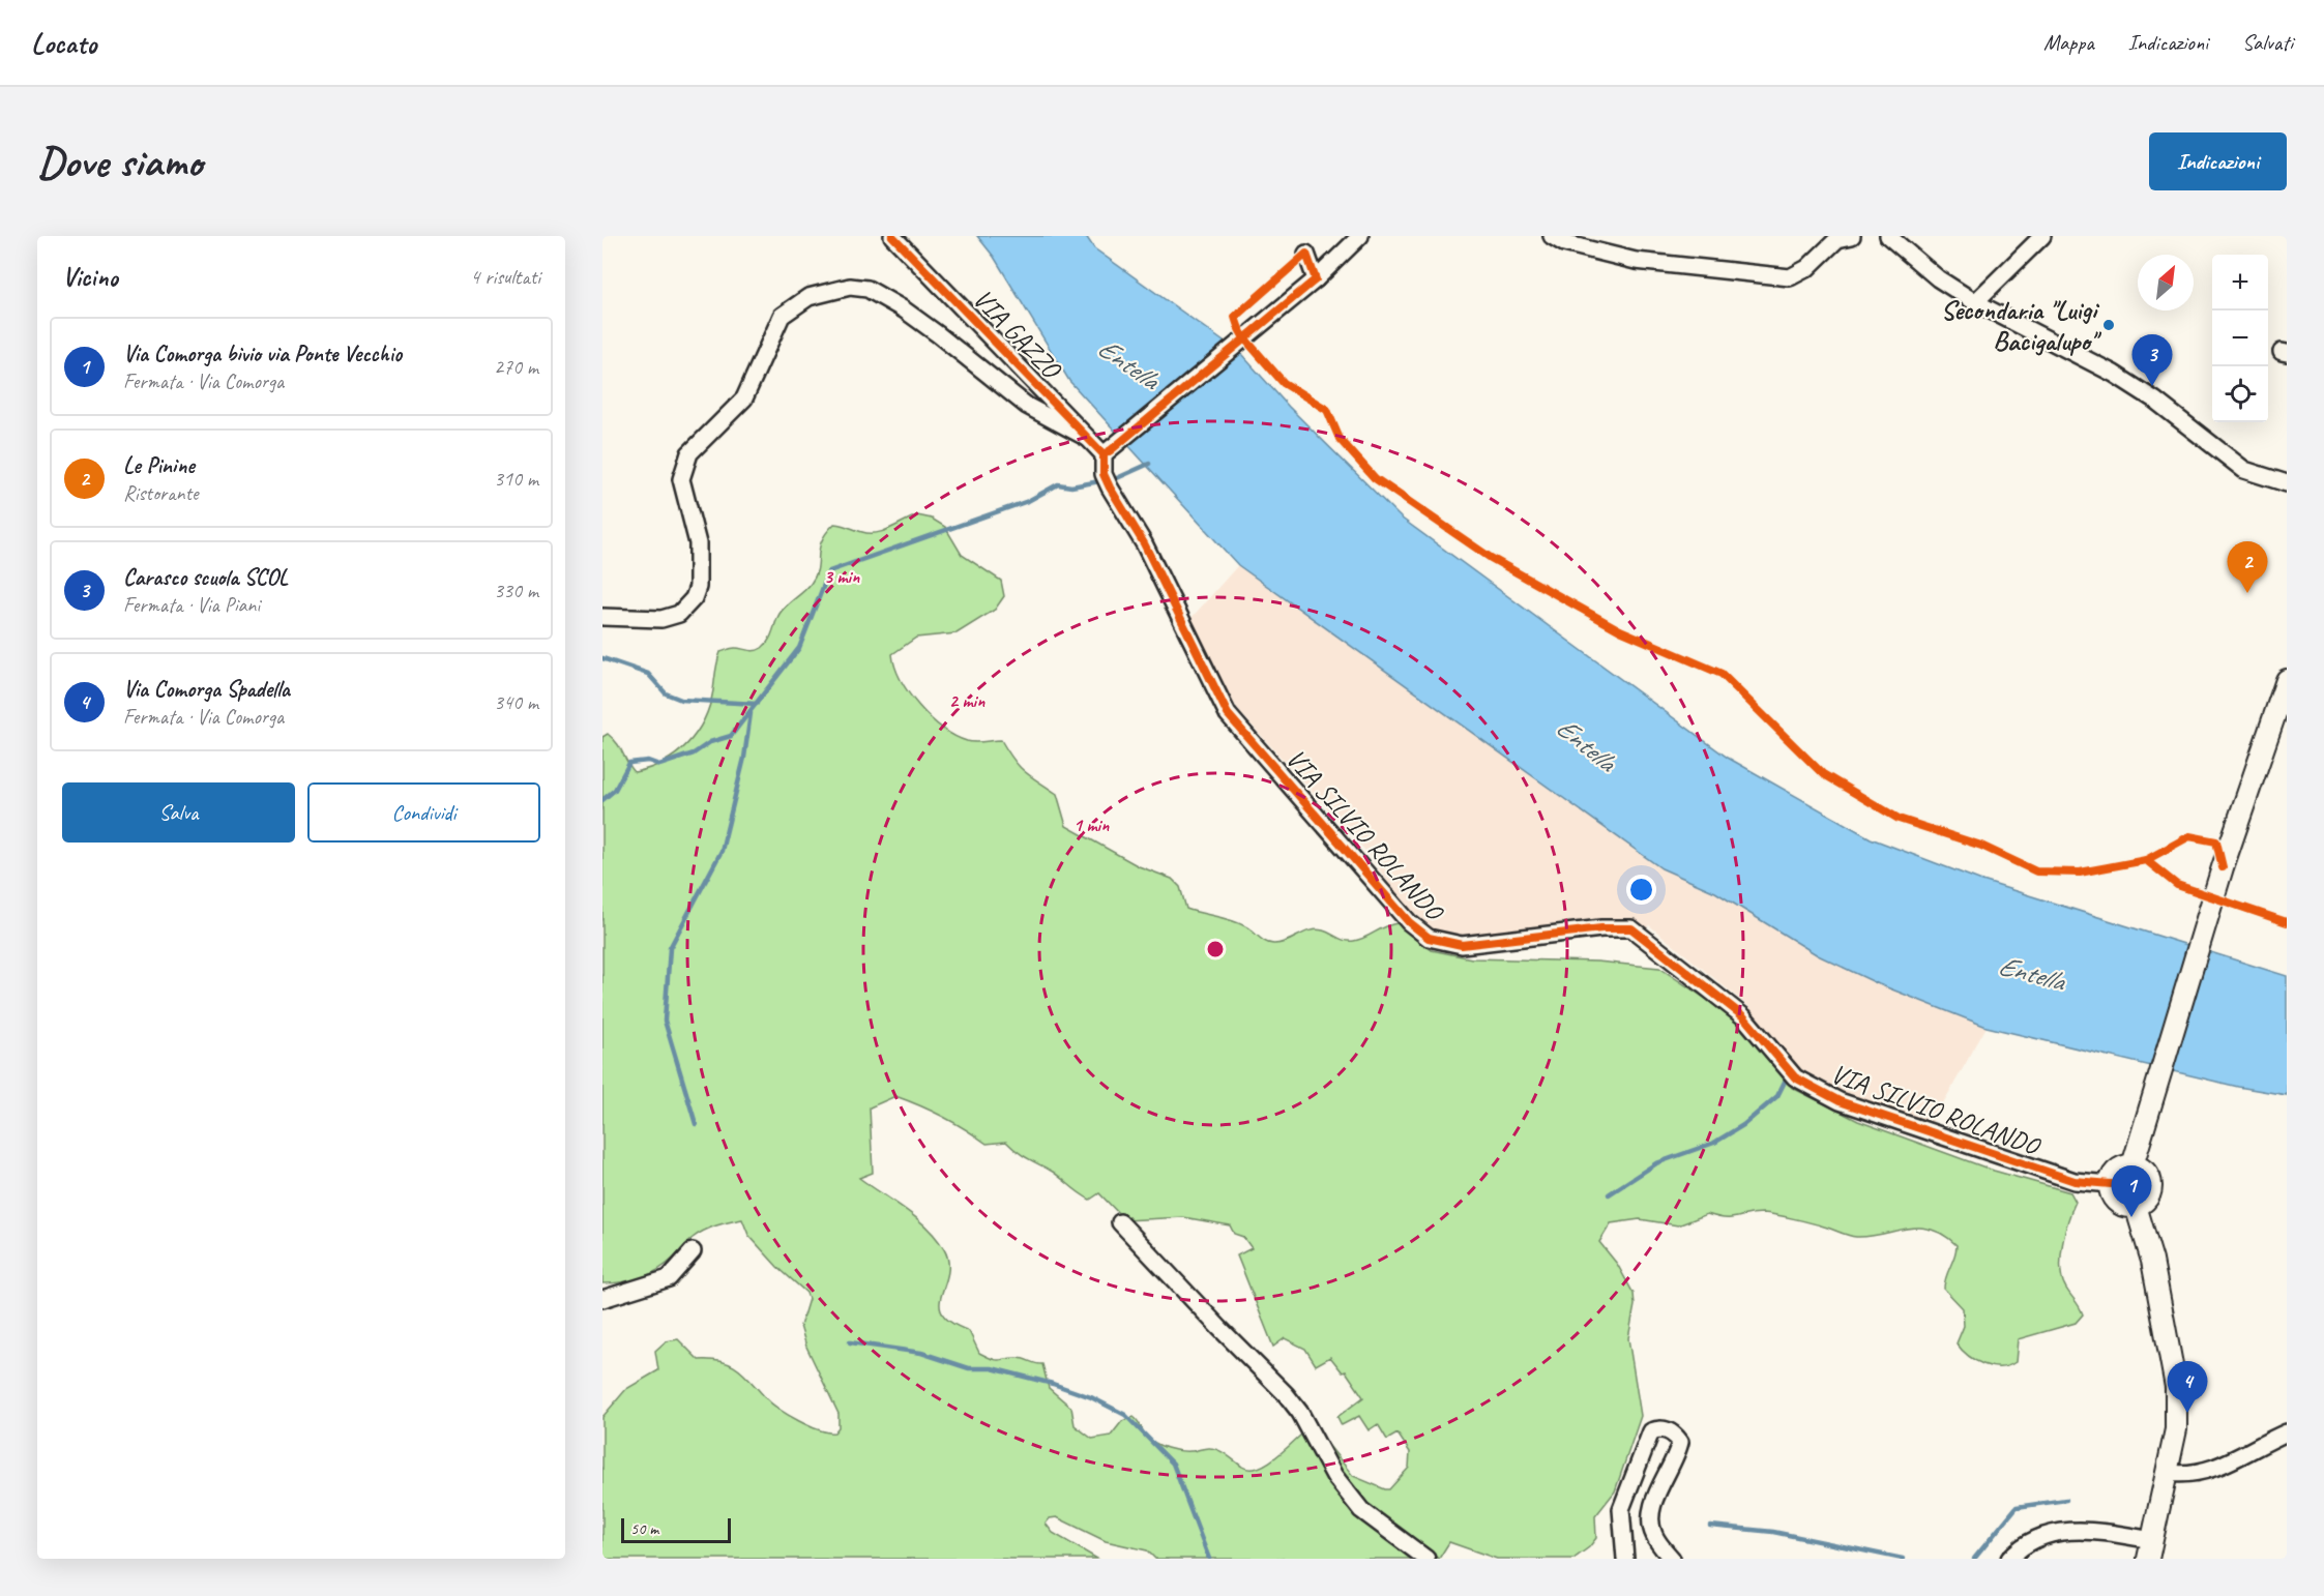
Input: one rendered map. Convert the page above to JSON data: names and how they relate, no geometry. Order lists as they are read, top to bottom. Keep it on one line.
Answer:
{"streets":{"street":["VIA GAZZO","VIA SILVIO ROLANDO"]},"crossings":[["VIA GAZZO","VIA SILVIO ROLANDO"]],"water":["Entella"],"places":["Secondaria \"Luigi Bacigalupo\""],"scale_bar":"50 m","north":"top right","page":{"header":"Locato","nav":["Mappa","Indicazioni","Salvati"],"buttons":["Indicazioni",["Salva","Condividi"]],"title":"Dove siamo","heading":["Vicino","4 risultati"],"map_buttons":["+","−"],"list":[{"mark":"1","name":"Via Comorga bivio via Ponte Vecchio","note":"Fermata · Via Comorga","value":"270 m"},{"mark":"2","name":"Le Pinine","note":"Ristorante","value":"310 m"},{"mark":"3","name":"Carasco scuola SCOL","note":"Fermata · Via Piani","value":"330 m"},{"mark":"4","name":"Via Comorga Spadella","note":"Fermata · Via Comorga","value":"340 m"}],"pins":["3","2","1","4"],"scale":"50 m"},"rings":["3 min","2 min","1 min"]}
